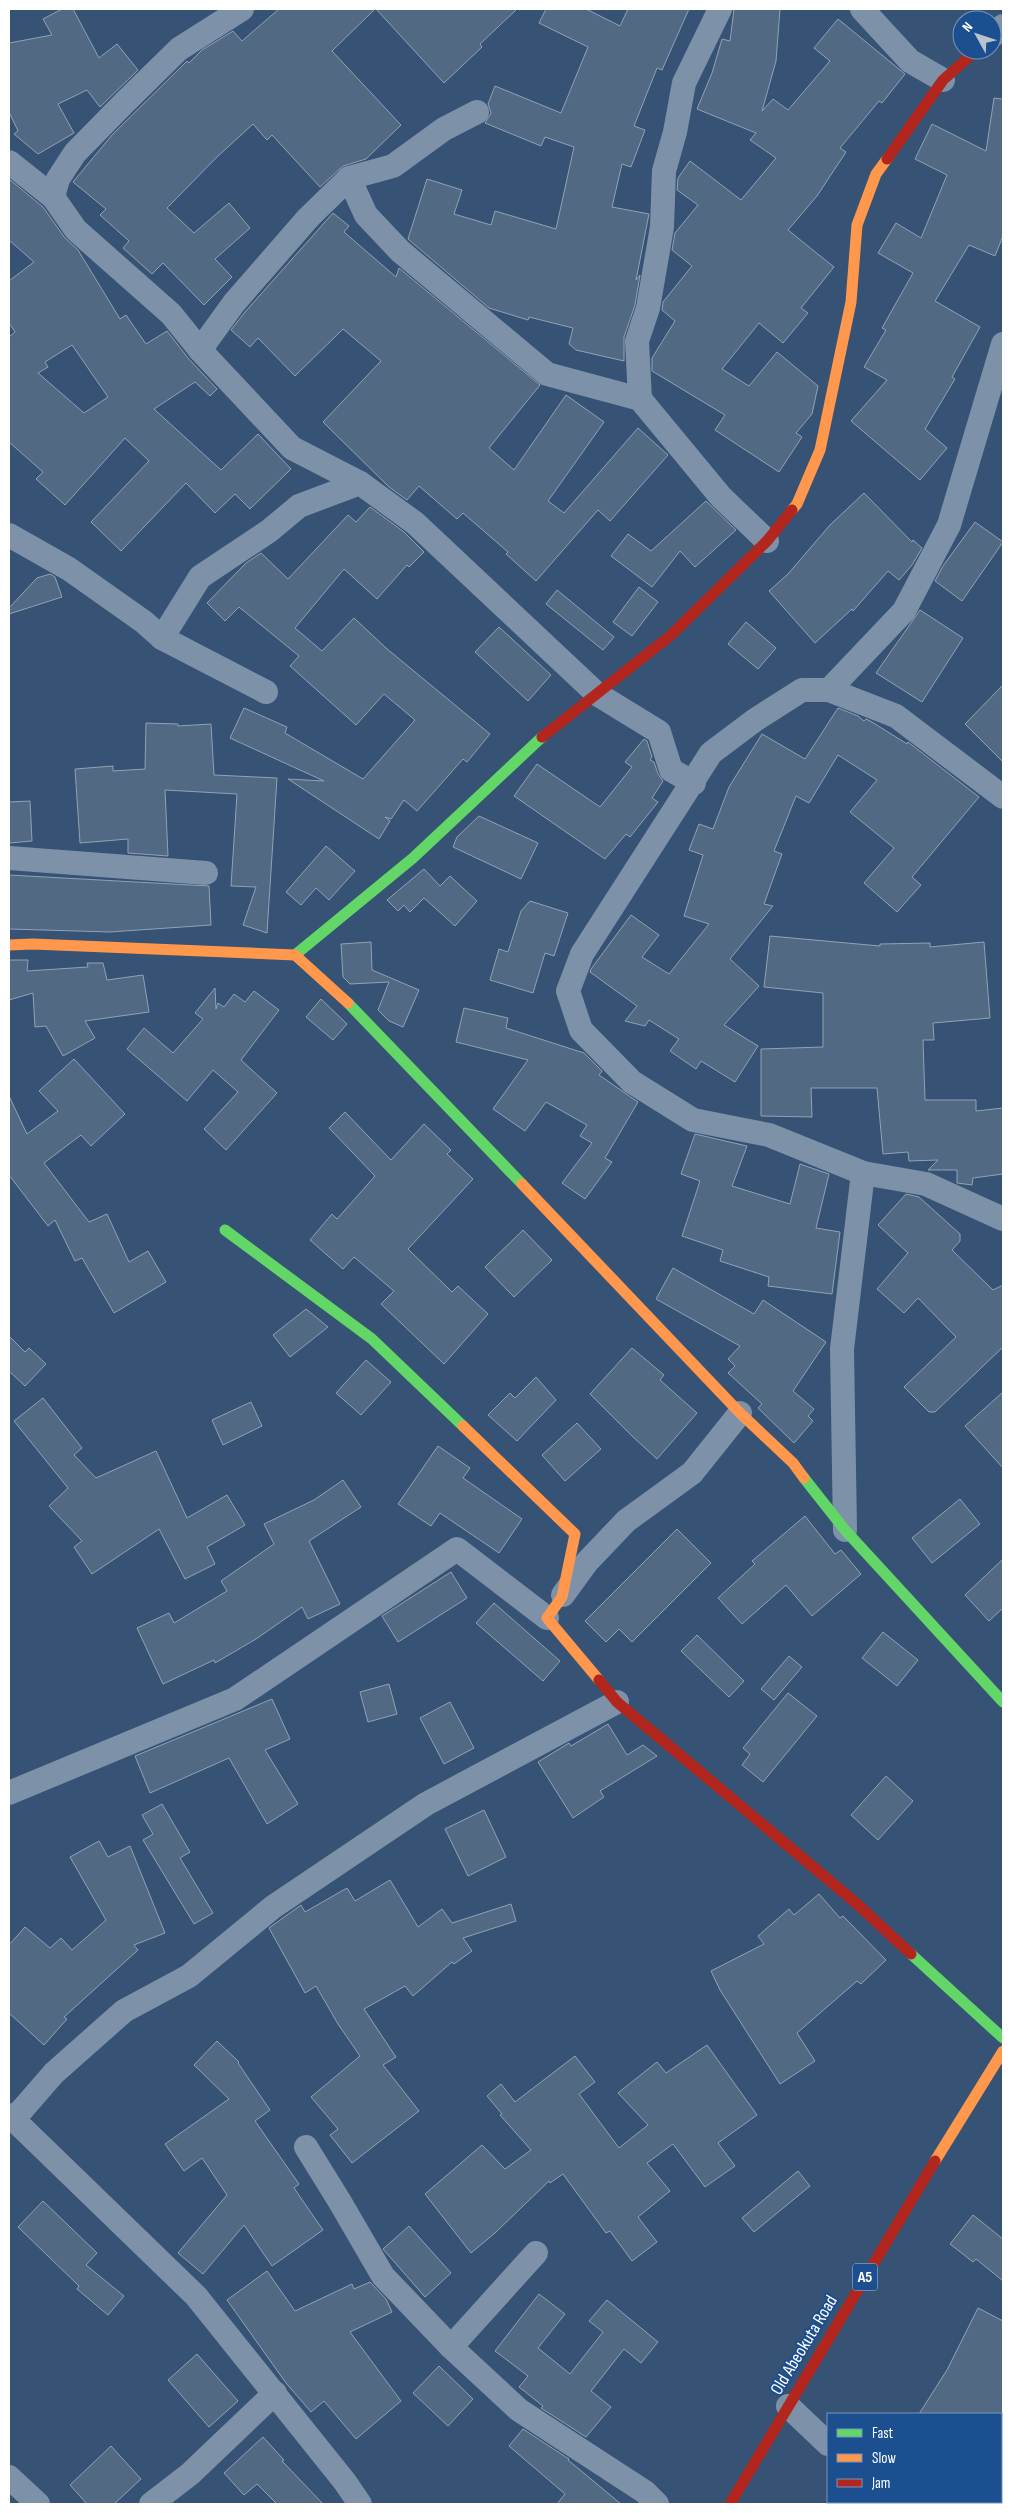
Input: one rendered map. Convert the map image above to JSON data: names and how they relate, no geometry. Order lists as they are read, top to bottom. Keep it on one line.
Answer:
{"streets":{"main road":["A5","Old Abeokuta Road"]},"legend":["Fast","Slow","Jam"],"north":"top left"}
